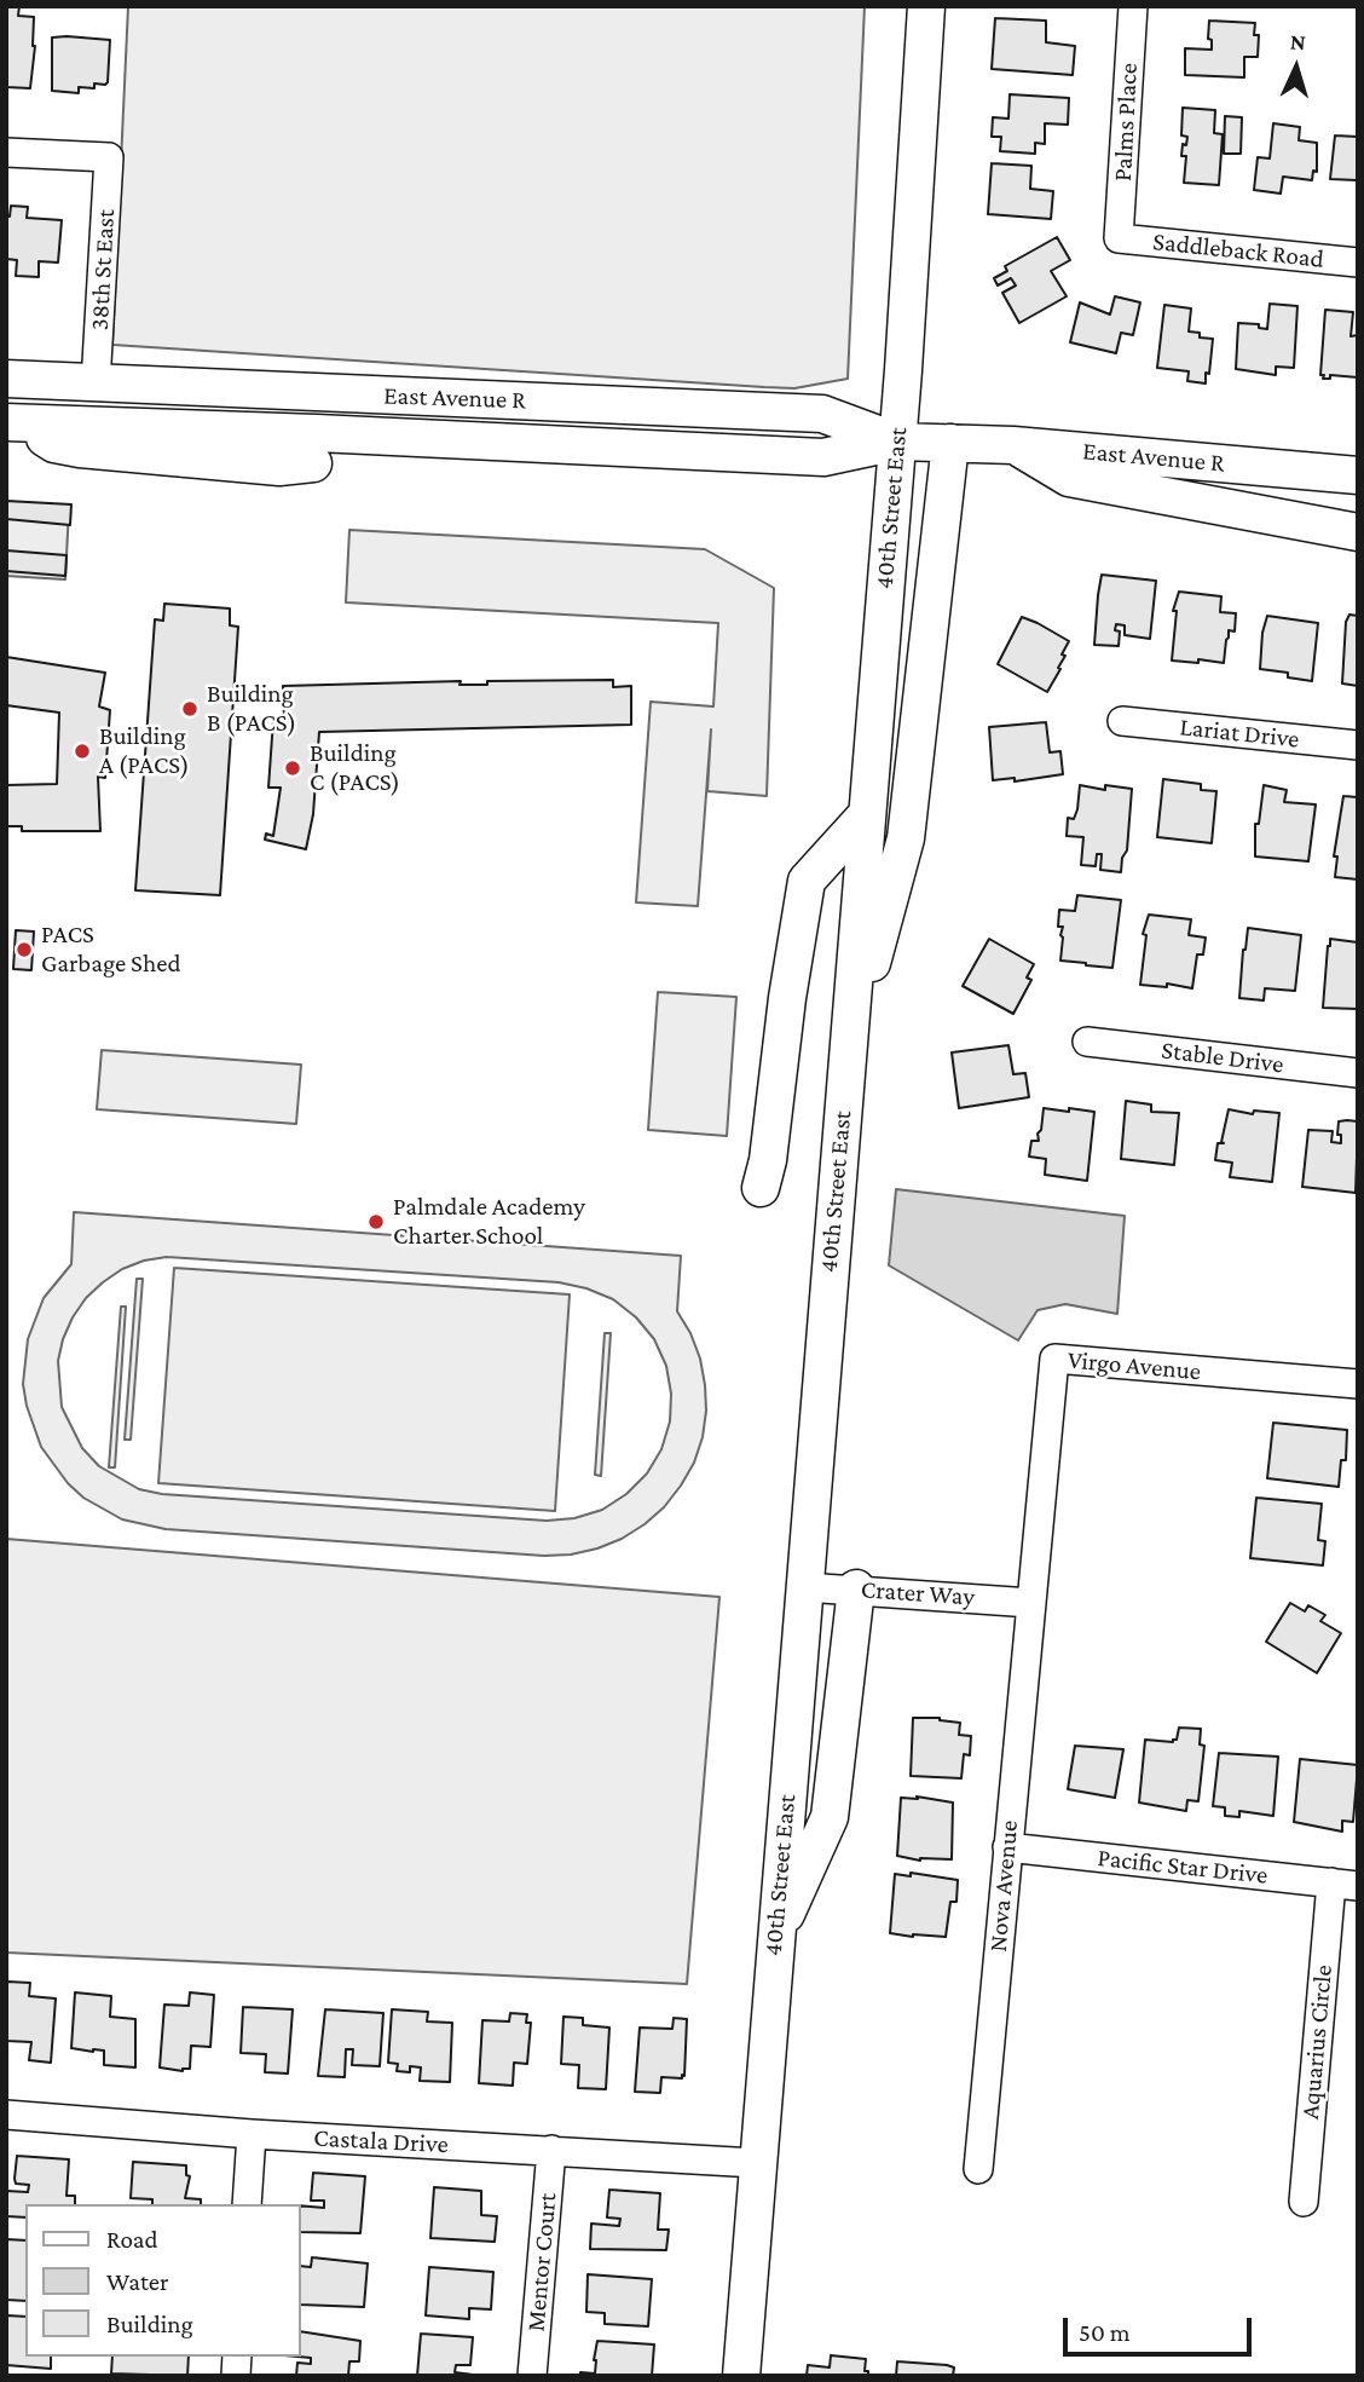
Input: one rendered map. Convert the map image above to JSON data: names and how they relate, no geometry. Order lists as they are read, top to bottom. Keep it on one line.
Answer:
{"streets":{"main road":["East Avenue R","40th Street East"],"street":["Palms Place","Saddleback Road","38th St East","Lariat Drive","Stable Drive","Virgo Avenue","Crater Way","Pacific Star Drive","Nova Avenue","Aquarius Circle","Castala Drive","Mentor Court"]},"crossings":[["Palms Place","Saddleback Road"],["38th St East","East Avenue R"],["East Avenue R","40th Street East"],["40th Street East","Crater Way"],["40th Street East","Castala Drive"],["Virgo Avenue","Crater Way"],["Virgo Avenue","Nova Avenue"],["Crater Way","Nova Avenue"],["Pacific Star Drive","Nova Avenue"],["Pacific Star Drive","Aquarius Circle"],["Castala Drive","Mentor Court"]],"places":["Building B (PACS)","Building A (PACS)","Building C (PACS)","PACS Garbage Shed","Palmdale Academy Charter School"],"legend":["Road","Water","Building"],"scale_bar":"50 m","north":"top"}
